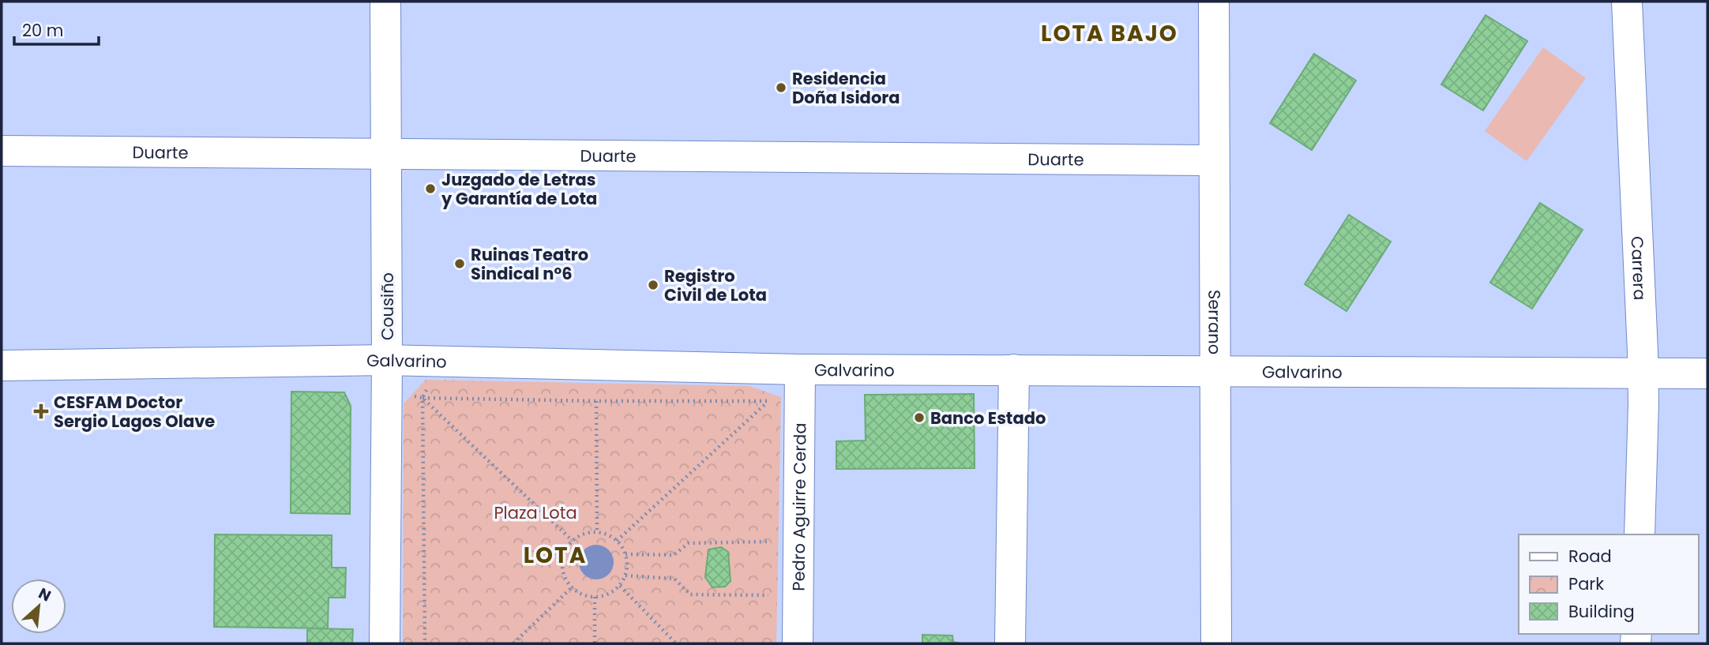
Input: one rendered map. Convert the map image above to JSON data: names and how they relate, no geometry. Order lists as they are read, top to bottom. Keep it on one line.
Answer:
{"streets":{"street":["Duarte","Carrera","Cousiño","Serrano","Galvarino","Pedro Aguirre Cerda"]},"crossings":[["Duarte","Cousiño"],["Duarte","Serrano"],["Carrera","Galvarino"],["Cousiño","Galvarino"],["Serrano","Galvarino"],["Galvarino","Pedro Aguirre Cerda"]],"districts":["LOTA BAJO","LOTA"],"parks":["Plaza Lota"],"places":{"other":["Residencia Doña Isidora","Juzgado de Letras y Garantía de Lota","Ruinas Teatro Sindical n°6","Registro Civil de Lota","Banco Estado"],"health":["CESFAM Doctor Sergio Lagos Olave"]},"legend":["Road","Park","Building"],"scale_bar":"20 m","north":"top right"}
